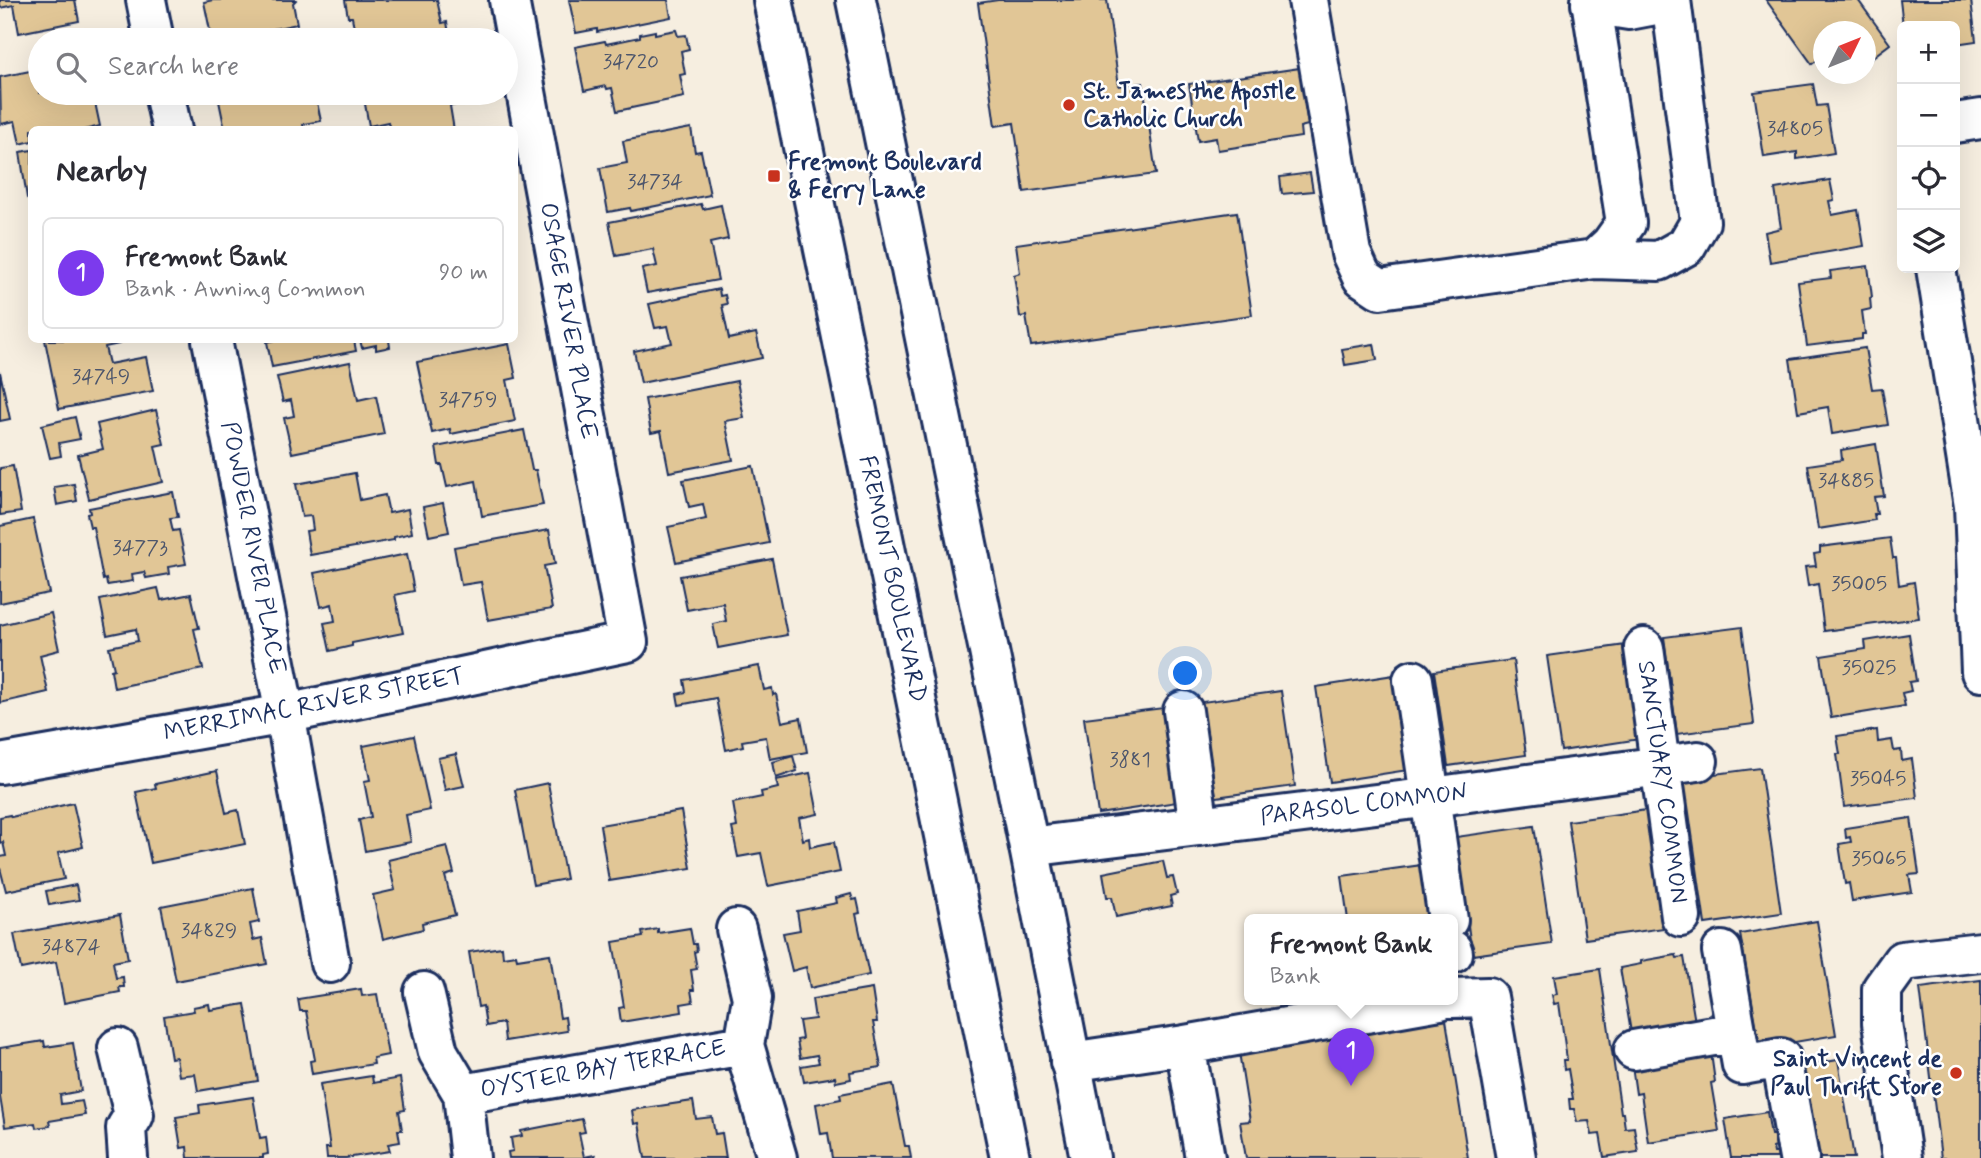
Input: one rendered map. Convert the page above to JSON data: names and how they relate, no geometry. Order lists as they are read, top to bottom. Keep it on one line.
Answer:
{"streets":{"street":["OSAGE RIVER PLACE","POWDER RIVER PLACE","FREMONT BOULEVARD","MERRIMAC RIVER STREET","SANCTUARY COMMON","PARASOL COMMON","OYSTER BAY TERRACE"]},"crossings":[["OSAGE RIVER PLACE","MERRIMAC RIVER STREET"],["POWDER RIVER PLACE","MERRIMAC RIVER STREET"],["SANCTUARY COMMON","PARASOL COMMON"]],"places":{"other":["St. James the Apostle Catholic Church","Saint Vincent de Paul Thrift Store"],"transit":["Fremont Boulevard & Ferry Lane"]},"house_numbers":["34720","34805","34734","34749","34759","34885","34773","35005","35025","3881","35045","35065","34829","34874"],"north":"top right","page":{"map_buttons":["+","−"],"search":"Search here","heading":"Nearby","list":[{"mark":"1","name":"Fremont Bank","note":"Bank · Awning Common","value":"90 m"}],"popup":["Fremont Bank","Bank"],"pins":"1"}}
